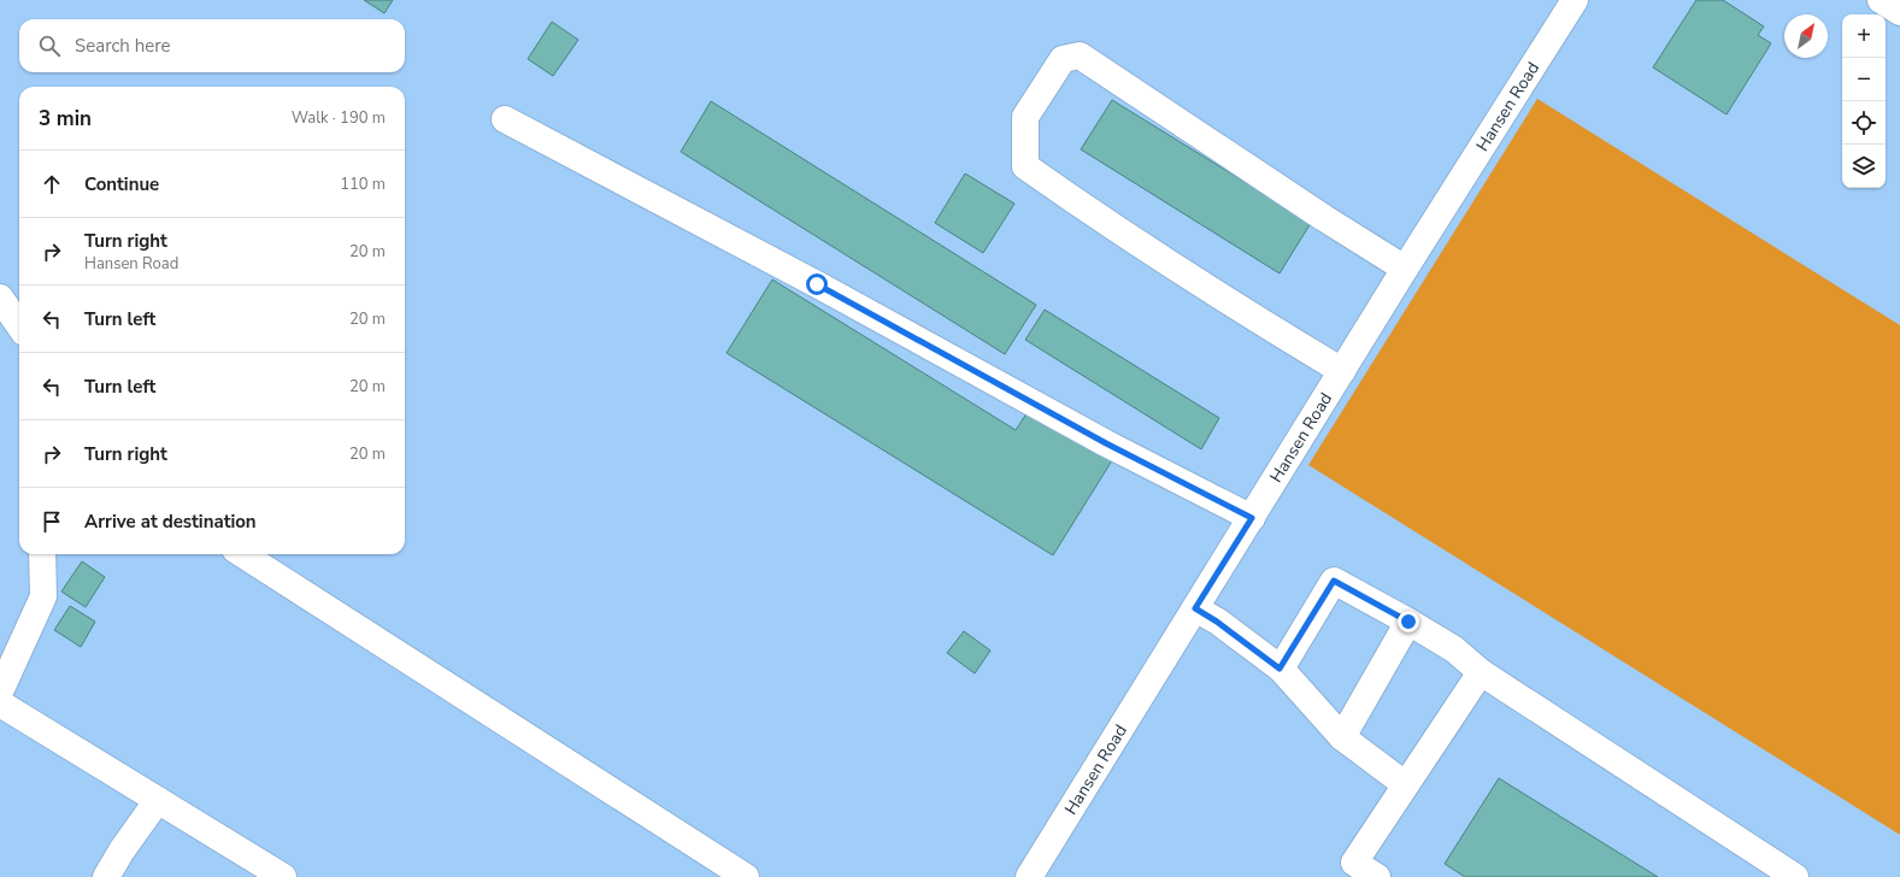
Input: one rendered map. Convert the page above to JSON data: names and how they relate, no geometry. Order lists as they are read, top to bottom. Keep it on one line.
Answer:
{"streets":{"street":["Hansen Road"]},"north":"top right","page":{"map_buttons":["+","−"],"search":"Search here","heading":["3 min","Walk · 190 m"],"list":[["Continue","110 m"],["Turn right","Hansen Road","20 m"],["Turn left","20 m"],["Turn left","20 m"],["Turn right","20 m"],"Arrive at destination"]}}
